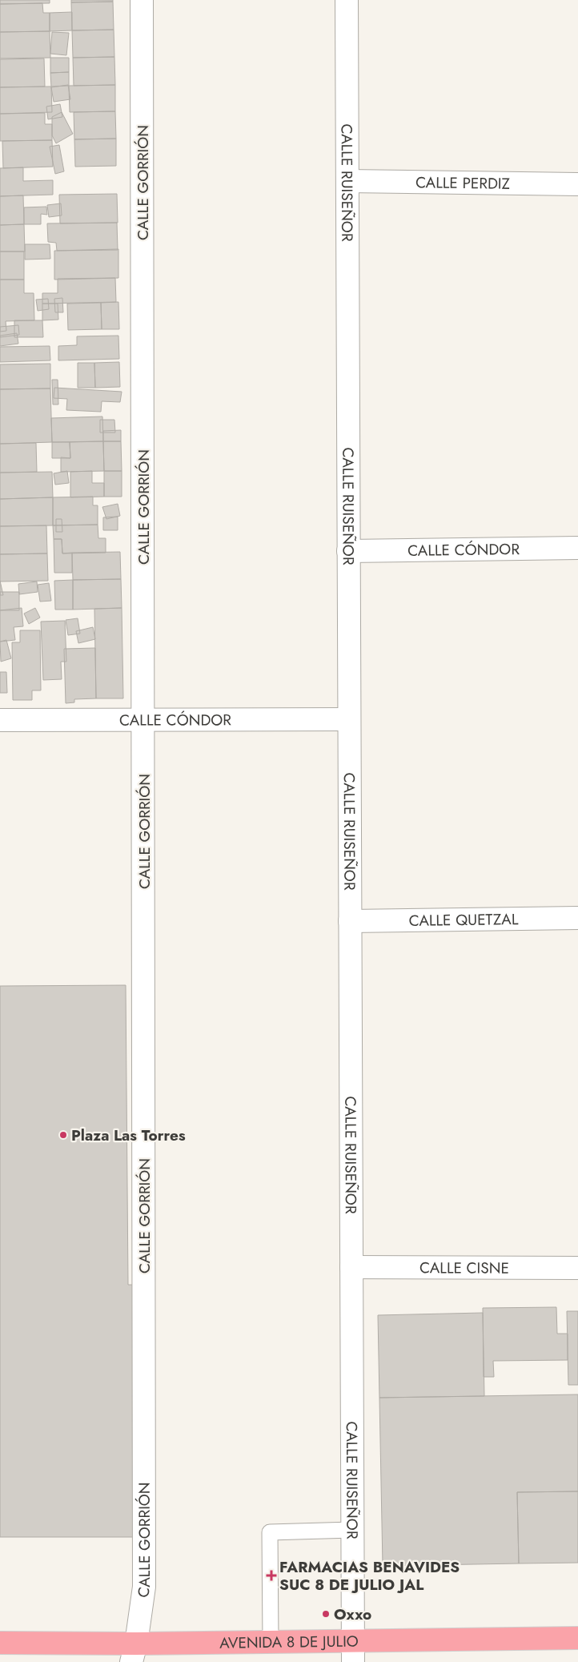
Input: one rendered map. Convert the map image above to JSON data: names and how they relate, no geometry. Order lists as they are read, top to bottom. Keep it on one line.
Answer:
{"streets":{"main road":["AVENIDA 8 DE JULIO"],"street":["CALLE GORRIÓN","CALLE RUISEÑOR","CALLE PERDIZ","CALLE CÓNDOR","CALLE QUETZAL","CALLE CISNE"]},"crossings":[["CALLE GORRIÓN","CALLE CÓNDOR"],["CALLE GORRIÓN","AVENIDA 8 DE JULIO"],["CALLE RUISEÑOR","CALLE PERDIZ"],["CALLE RUISEÑOR","CALLE CÓNDOR"],["CALLE RUISEÑOR","CALLE QUETZAL"],["CALLE RUISEÑOR","CALLE CISNE"],["CALLE RUISEÑOR","AVENIDA 8 DE JULIO"]],"places":{"other":["Plaza Las Torres","Oxxo"],"health":["FARMACIAS BENAVIDES SUC 8 DE JULIO JAL"]}}
